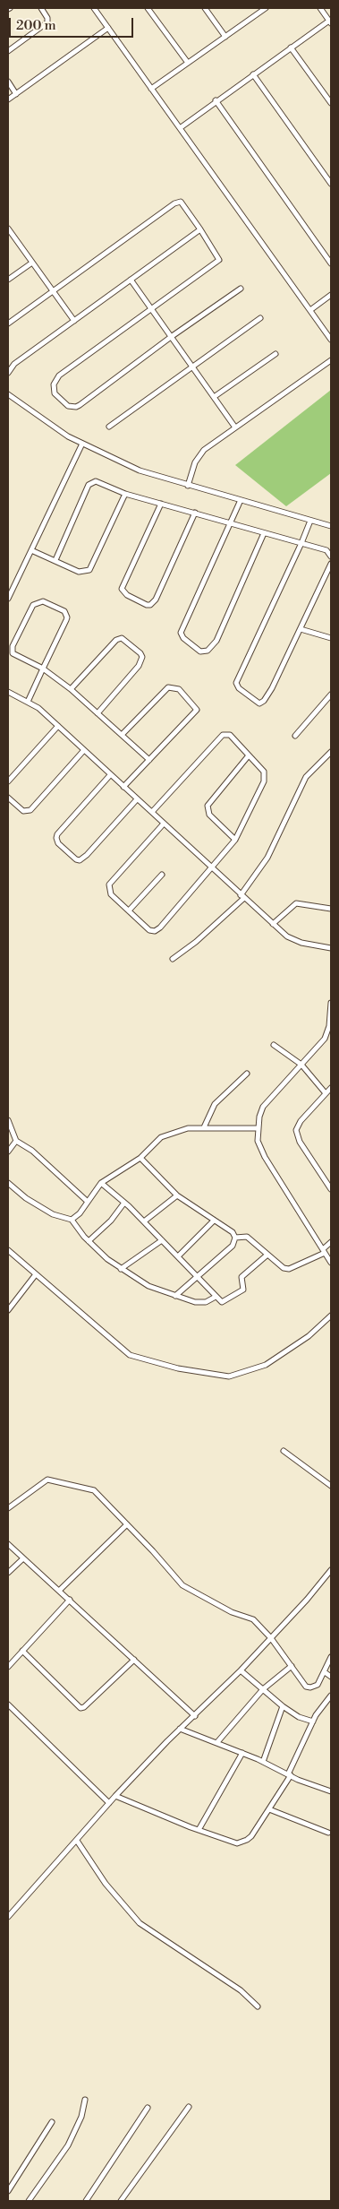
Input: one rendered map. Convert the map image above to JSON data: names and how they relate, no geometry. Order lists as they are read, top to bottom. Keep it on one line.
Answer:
{"scale_bar":"200 m"}
